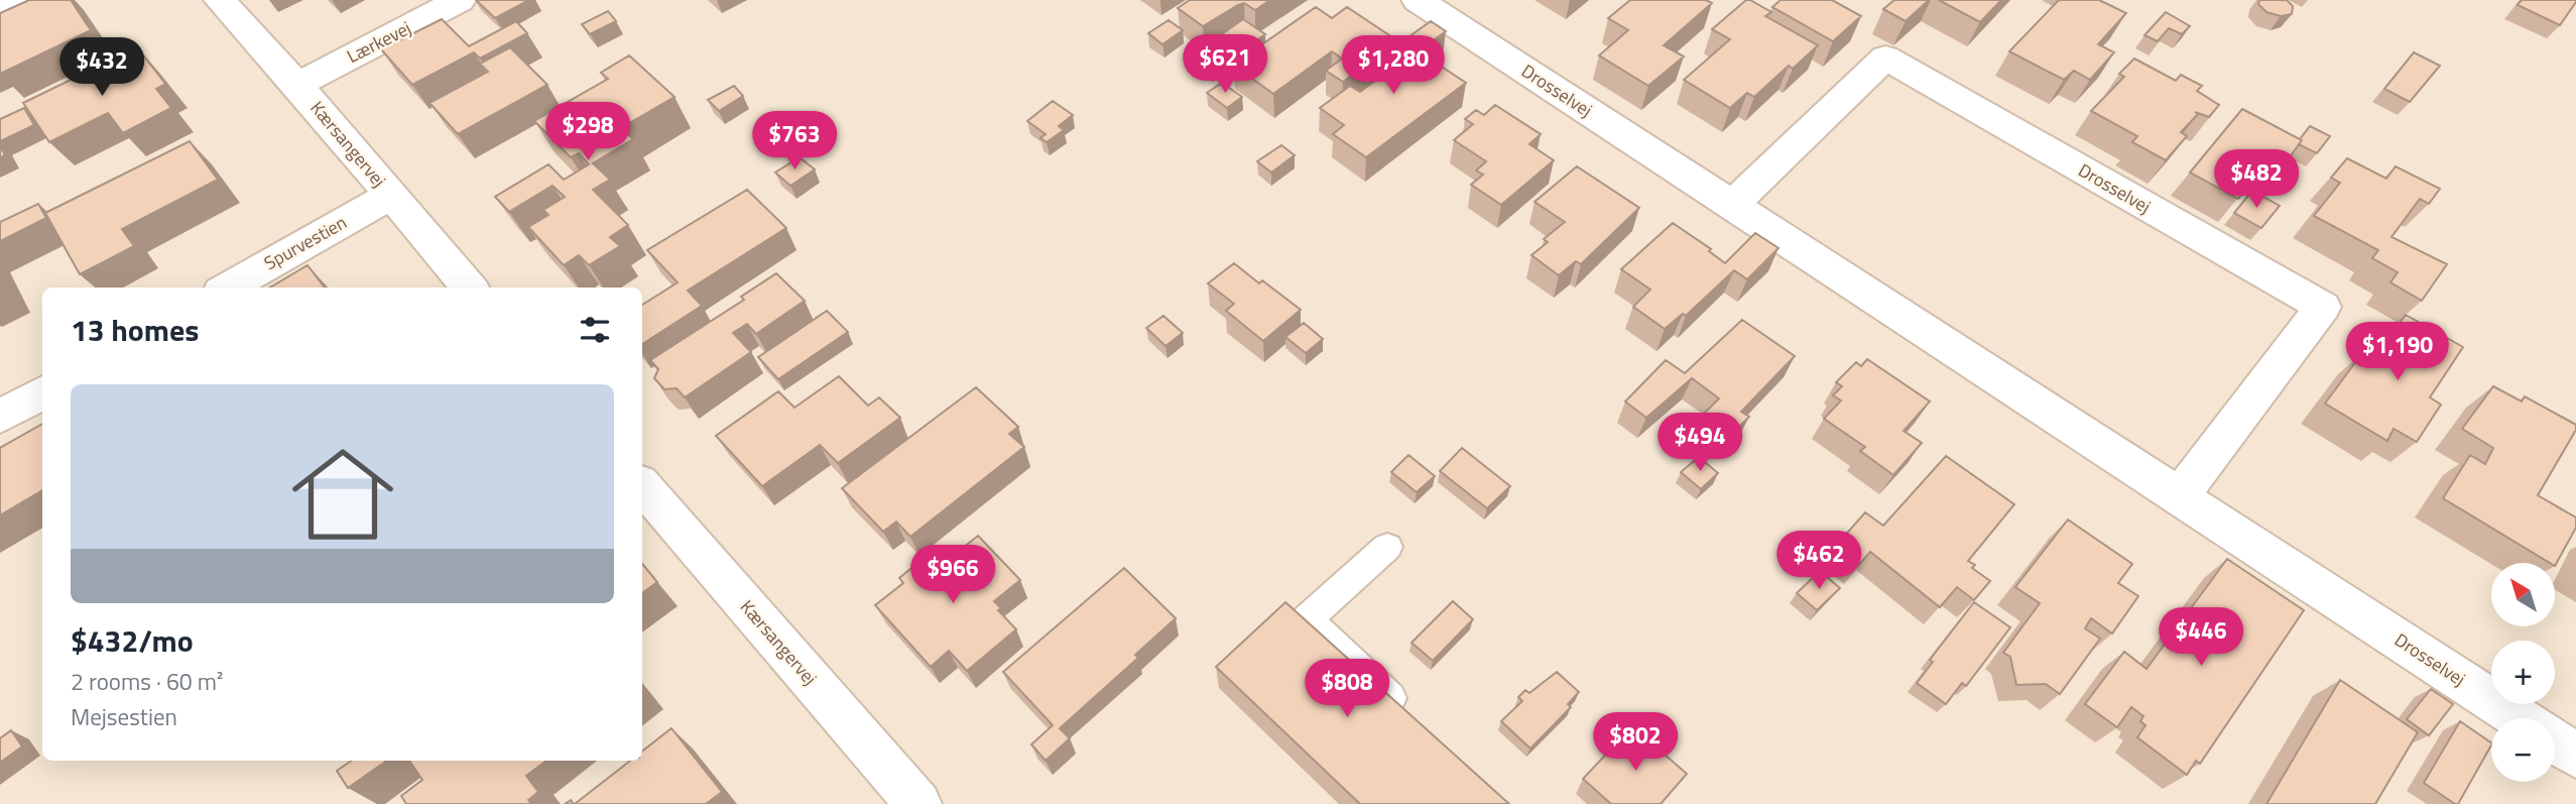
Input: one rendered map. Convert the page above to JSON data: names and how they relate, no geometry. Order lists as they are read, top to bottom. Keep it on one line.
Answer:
{"streets":{"street":["Lærkevej","Drosselvej","Kærsangervej","Spurvestien"]},"crossings":[["Lærkevej","Kærsangervej"],["Kærsangervej","Spurvestien"]],"north":"top left","page":{"price":["$621","$1,280","$432","$298","$763","$482","$1,190","$494","$462","$966","$446","$808","$802"],"heading":"13 homes","list":[{"name":"$432/mo","note":"2 rooms · 60 m² · Mejsestien"}],"map_buttons":["+","−"]}}
